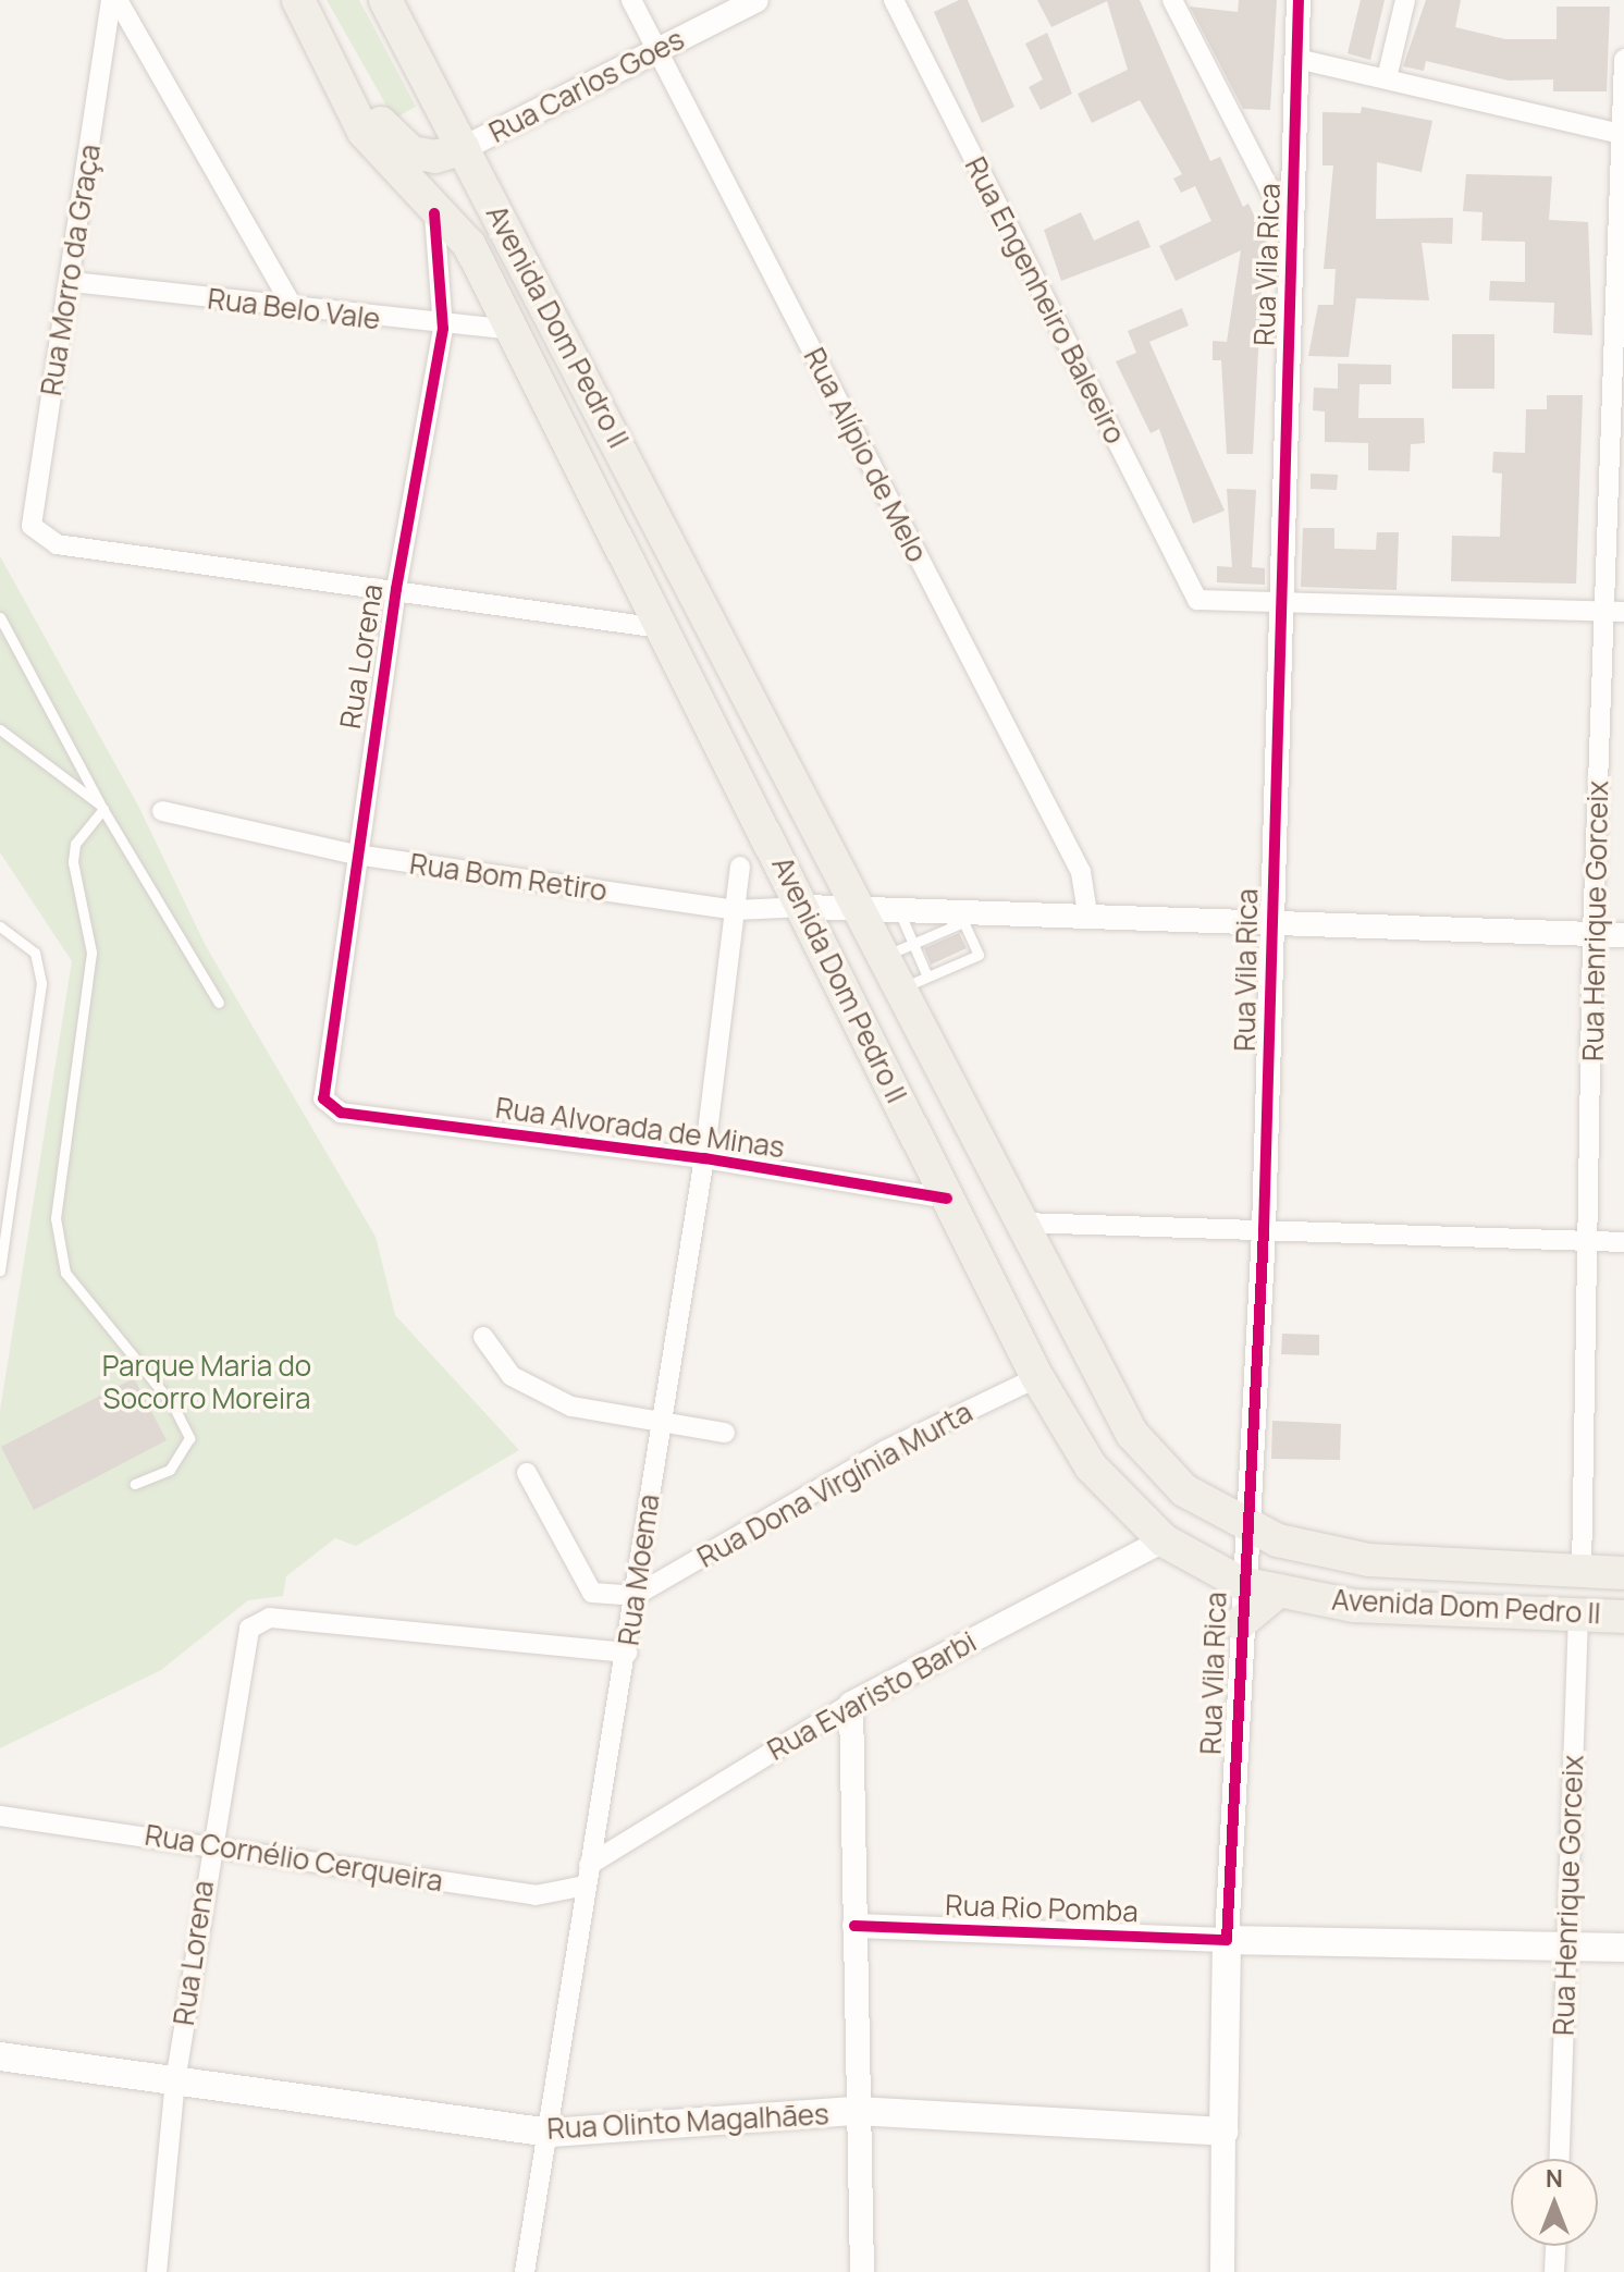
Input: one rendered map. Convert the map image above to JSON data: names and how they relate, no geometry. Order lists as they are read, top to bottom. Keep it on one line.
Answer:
{"streets":{"main road":["Rua Vila Rica","Avenida Dom Pedro II","Rua Rio Pomba","Rua Olinto Magalhães"],"street":["Rua Carlos Goes","Rua Morro da Graça","Rua Engenheiro Baleeiro","Rua Belo Vale","Rua Alípio de Melo","Rua Lorena","Rua Bom Retiro","Rua Henrique Gorceix","Rua Alvorada de Minas","Rua Dona Virgínia Murta","Rua Moema","Rua Evaristo Barbi","Rua Cornélio Cerqueira"]},"crossings":[["Rua Carlos Goes","Avenida Dom Pedro II"],["Rua Carlos Goes","Rua Alípio de Melo"],["Rua Vila Rica","Rua Engenheiro Baleeiro"],["Rua Vila Rica","Avenida Dom Pedro II"],["Rua Vila Rica","Rua Bom Retiro"],["Rua Vila Rica","Rua Rio Pomba"],["Rua Vila Rica","Rua Olinto Magalhães"],["Rua Morro da Graça","Rua Belo Vale"],["Rua Morro da Graça","Rua Lorena"],["Rua Belo Vale","Avenida Dom Pedro II"],["Rua Belo Vale","Rua Lorena"],["Avenida Dom Pedro II","Rua Lorena"],["Avenida Dom Pedro II","Rua Bom Retiro"],["Avenida Dom Pedro II","Rua Henrique Gorceix"],["Avenida Dom Pedro II","Rua Alvorada de Minas"],["Avenida Dom Pedro II","Rua Dona Virgínia Murta"],["Avenida Dom Pedro II","Rua Evaristo Barbi"],["Rua Alípio de Melo","Rua Bom Retiro"],["Rua Lorena","Rua Bom Retiro"],["Rua Lorena","Rua Alvorada de Minas"],["Rua Lorena","Rua Moema"],["Rua Lorena","Rua Cornélio Cerqueira"],["Rua Lorena","Rua Olinto Magalhães"],["Rua Bom Retiro","Rua Henrique Gorceix"],["Rua Bom Retiro","Rua Moema"],["Rua Henrique Gorceix","Rua Rio Pomba"],["Rua Alvorada de Minas","Rua Moema"],["Rua Dona Virgínia Murta","Rua Moema"],["Rua Moema","Rua Evaristo Barbi"],["Rua Moema","Rua Cornélio Cerqueira"],["Rua Moema","Rua Olinto Magalhães"]],"parks":["Parque Maria do Socorro Moreira"],"north":"top"}
